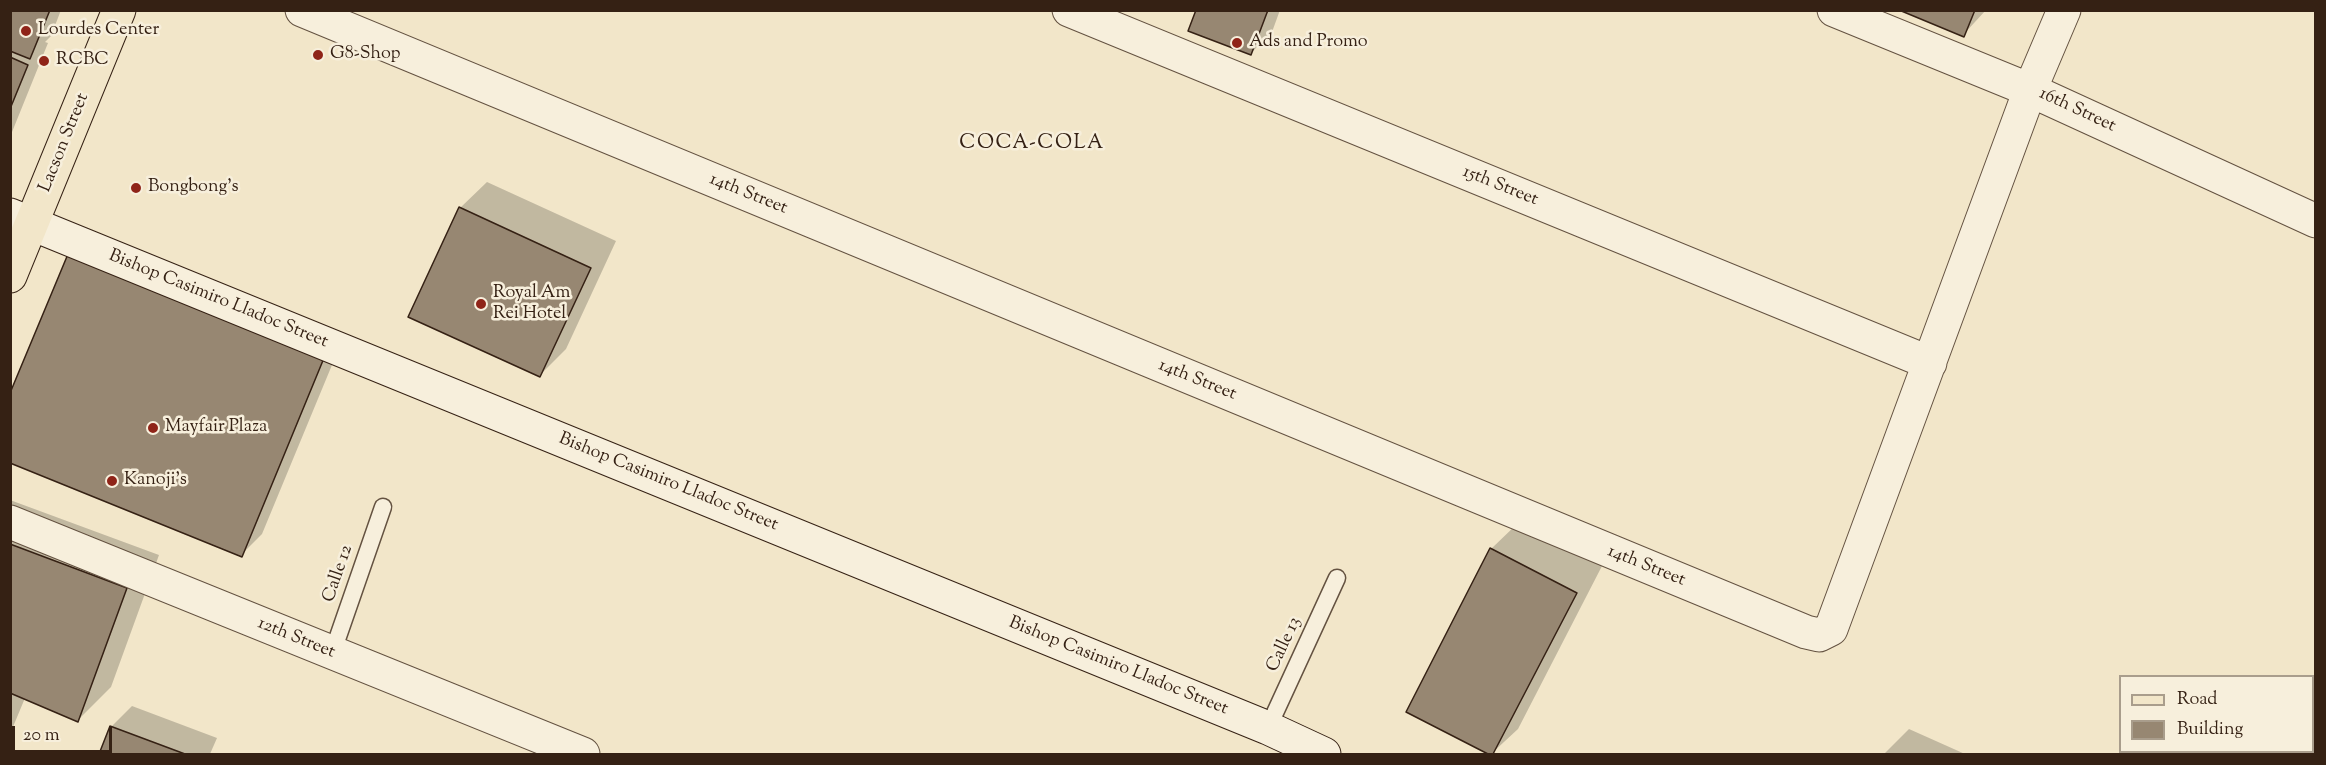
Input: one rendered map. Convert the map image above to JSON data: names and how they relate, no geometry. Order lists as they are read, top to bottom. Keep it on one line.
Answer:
{"streets":{"main road":["Lacson Street"],"street":["16th Street","15th Street","14th Street","Bishop Casimiro Lladoc Street","12th Street"],"lane":["Calle 12","Calle 13"]},"crossings":[["16th Street","14th Street"],["Lacson Street","Bishop Casimiro Lladoc Street"],["15th Street","14th Street"],["Bishop Casimiro Lladoc Street","Calle 13"],["Calle 12","12th Street"]],"districts":["COCA-COLA"],"places":["Lourdes Center","Ads and Promo","G8-Shop","RCBC","Bongbong's","Royal Am Rei Hotel","Mayfair Plaza","Kanoji's"],"legend":["Road","Building"],"scale_bar":"20 m"}
